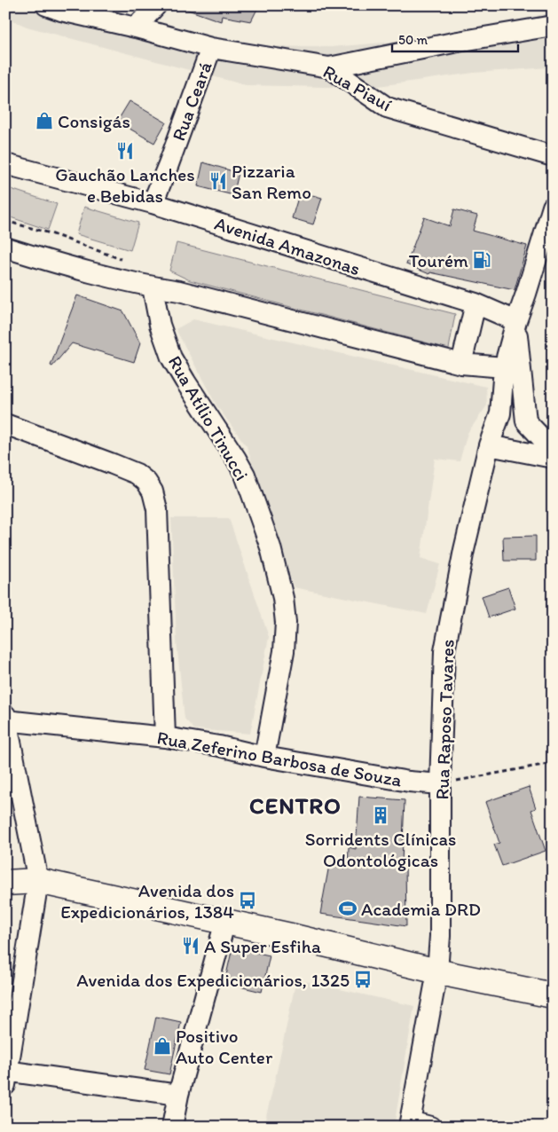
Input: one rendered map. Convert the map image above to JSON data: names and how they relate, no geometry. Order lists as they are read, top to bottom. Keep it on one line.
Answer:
{"streets":{"street":["Rua Piauí","Rua Ceará","Avenida Amazonas","Rua Atílio Tinucci","Rua Raposo Tavares","Rua Zeferino Barbosa de Souza"]},"crossings":[["Rua Piauí","Rua Ceará"],["Rua Ceará","Avenida Amazonas"],["Avenida Amazonas","Rua Raposo Tavares"],["Rua Atílio Tinucci","Rua Zeferino Barbosa de Souza"],["Rua Raposo Tavares","Rua Zeferino Barbosa de Souza"]],"districts":["CENTRO"],"places":{"shop":["Consigás","Positivo Auto Center"],"restaurant":["Gauchão Lanches e Bebidas","Pizzaria San Remo","A Super Esfiha"],"fuel station":["Tourém"],"building":["Sorridents Clínicas Odontológicas"],"bus stop":["Avenida dos Expedicionários, 1384","Avenida dos Expedicionários, 1325"],"sports":["Academia DRD"]},"scale_bar":"50 m"}
